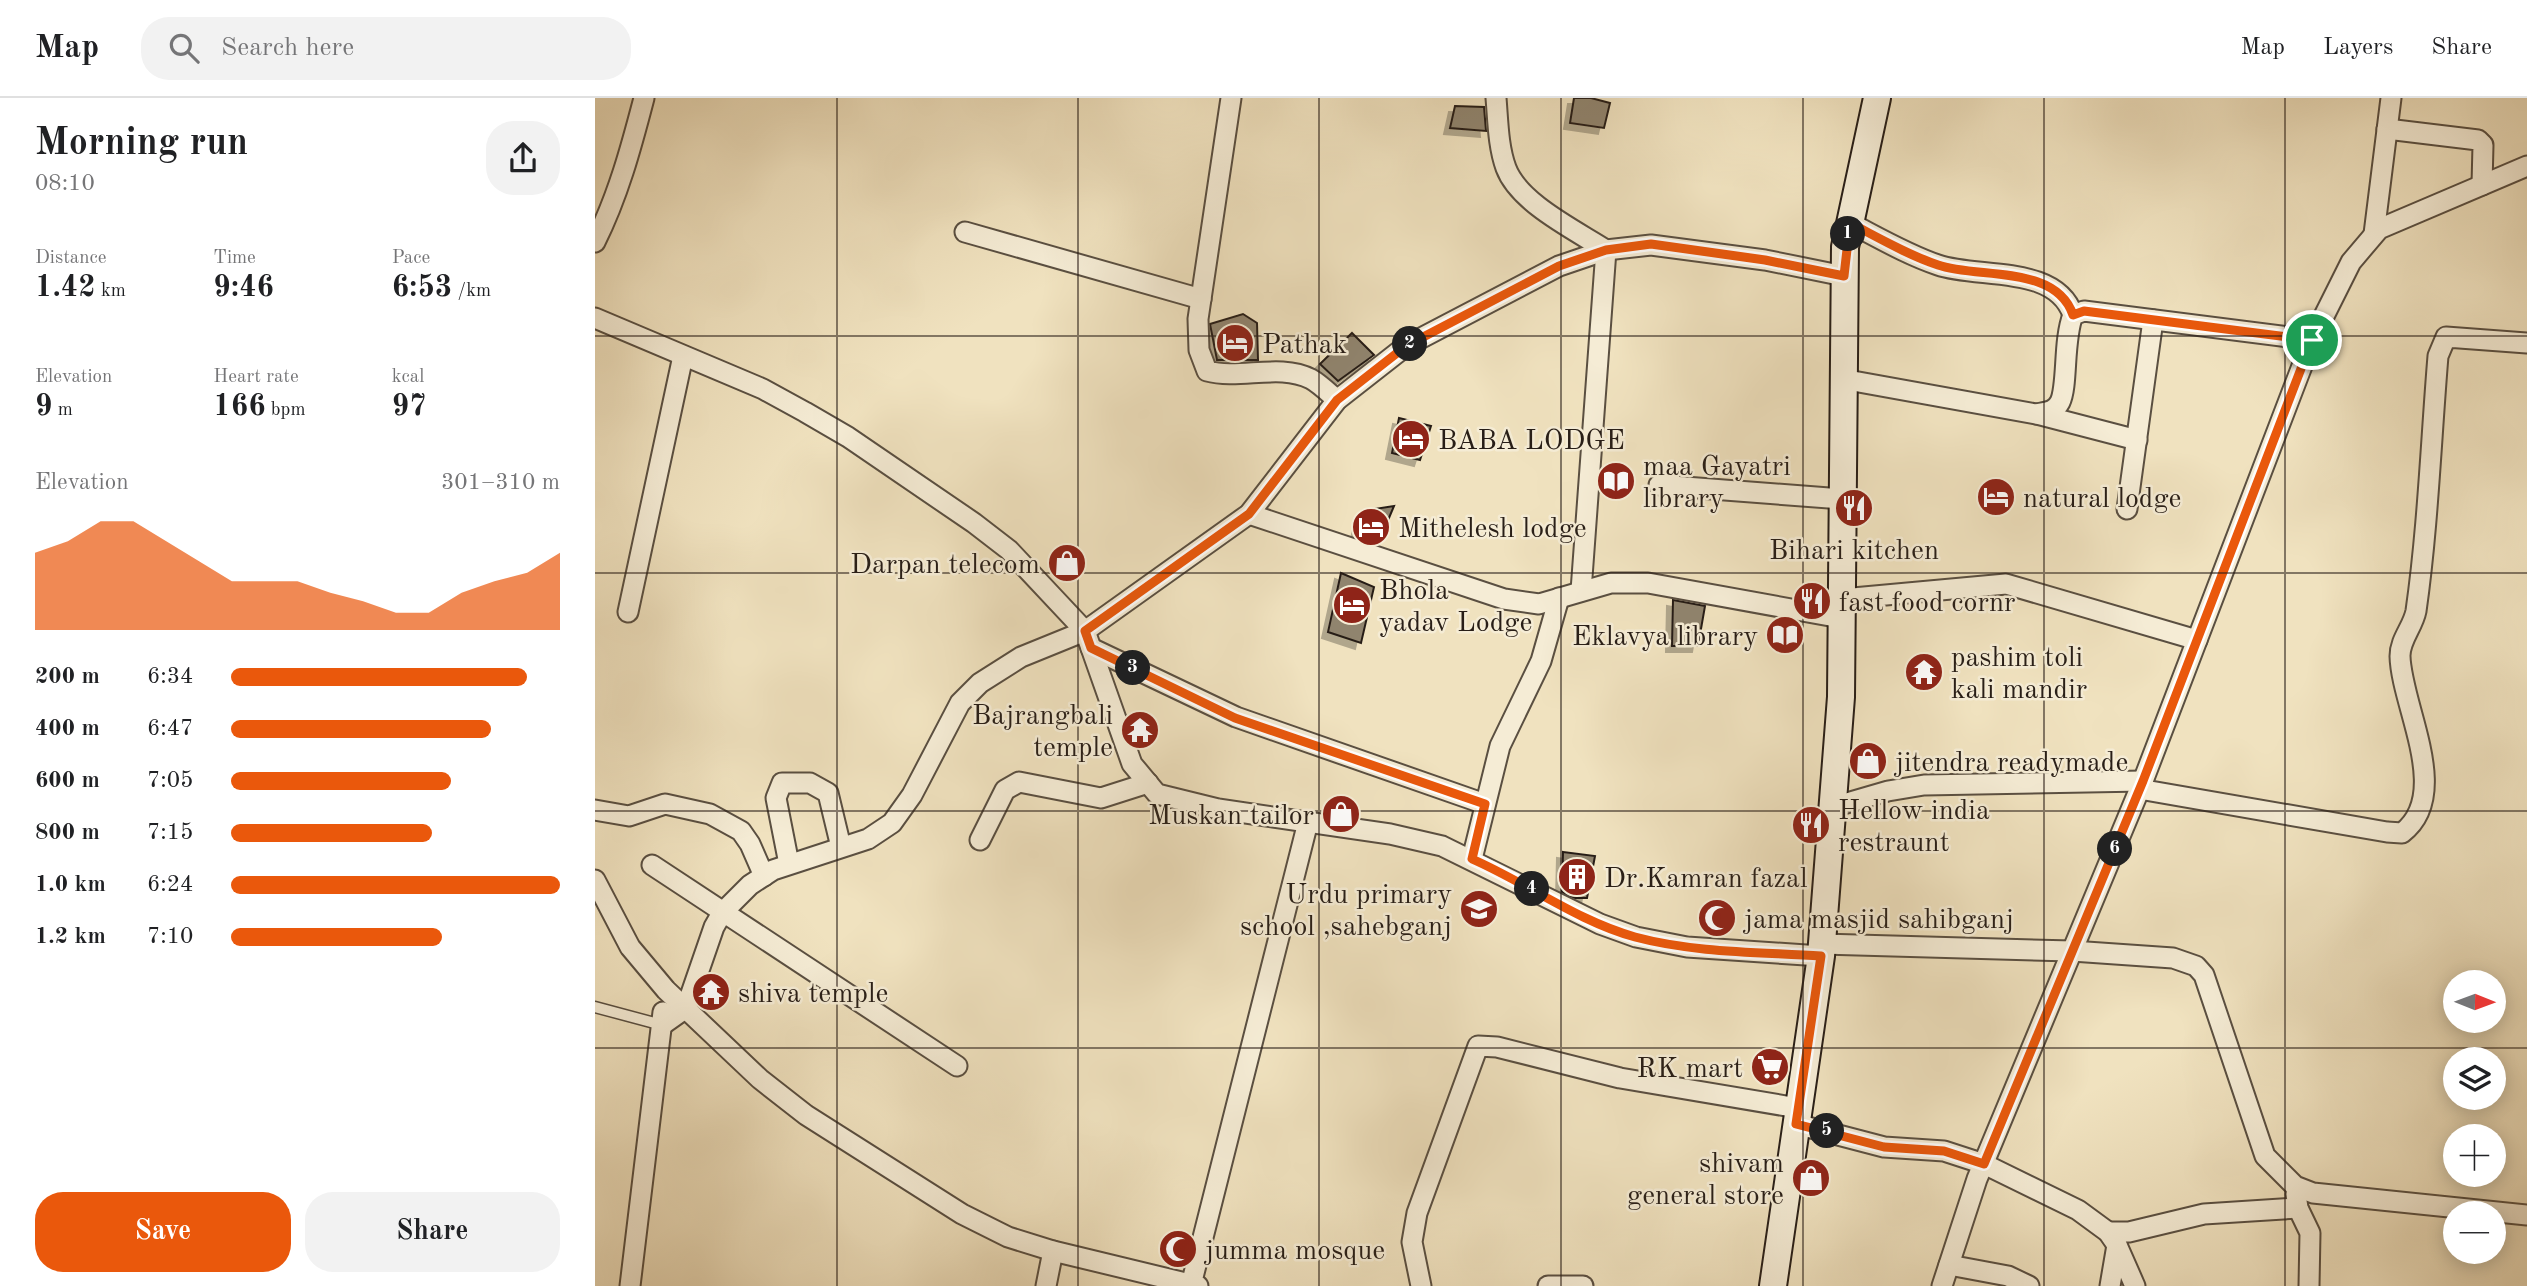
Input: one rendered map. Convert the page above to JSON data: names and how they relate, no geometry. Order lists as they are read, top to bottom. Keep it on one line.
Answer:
{"places":{"hotel":["Pathak","BABA LODGE","natural lodge","Mithelesh lodge","Bhola yadav Lodge"],"library":["maa Gayatri library","Eklavya library"],"restaurant":["Bihari kitchen","fast food cornr","Hellow india restraunt"],"shop":["Darpan telecom","jitendra readymade","Muskan tailor","shivam general store"],"temple":["pashim toli kali mandir","Bajrangbali temple","shiva temple"],"building":["Dr.Kamran fazal"],"school or university":["Urdu primary school ,sahebganj"],"mosque":["jama masjid sahibganj","jumma mosque"],"supermarket":["RK mart"]},"north":"right","page":{"header":"Map","search":"Search here","nav":["Map","Layers","Share"],"heading":["Morning run","08:10"],"pins":["1","2","3","6","4","5"],"stats":[["Distance","1.42 km"],["Time","9:46"],["Pace","6:53 /km"],["Elevation","9 m"],["Heart rate","166 bpm"],["kcal","97"]],"chart":["Elevation","301–310 m"],"list":[{"name":"200 m","note":"6:34"},{"name":"400 m","note":"6:47"},{"name":"600 m","note":"7:05"},{"name":"800 m","note":"7:15"},{"name":"1.0 km","note":"6:24"},{"name":"1.2 km","note":"7:10"}],"map_buttons":["+","−"],"buttons":["Save","Share"]}}
